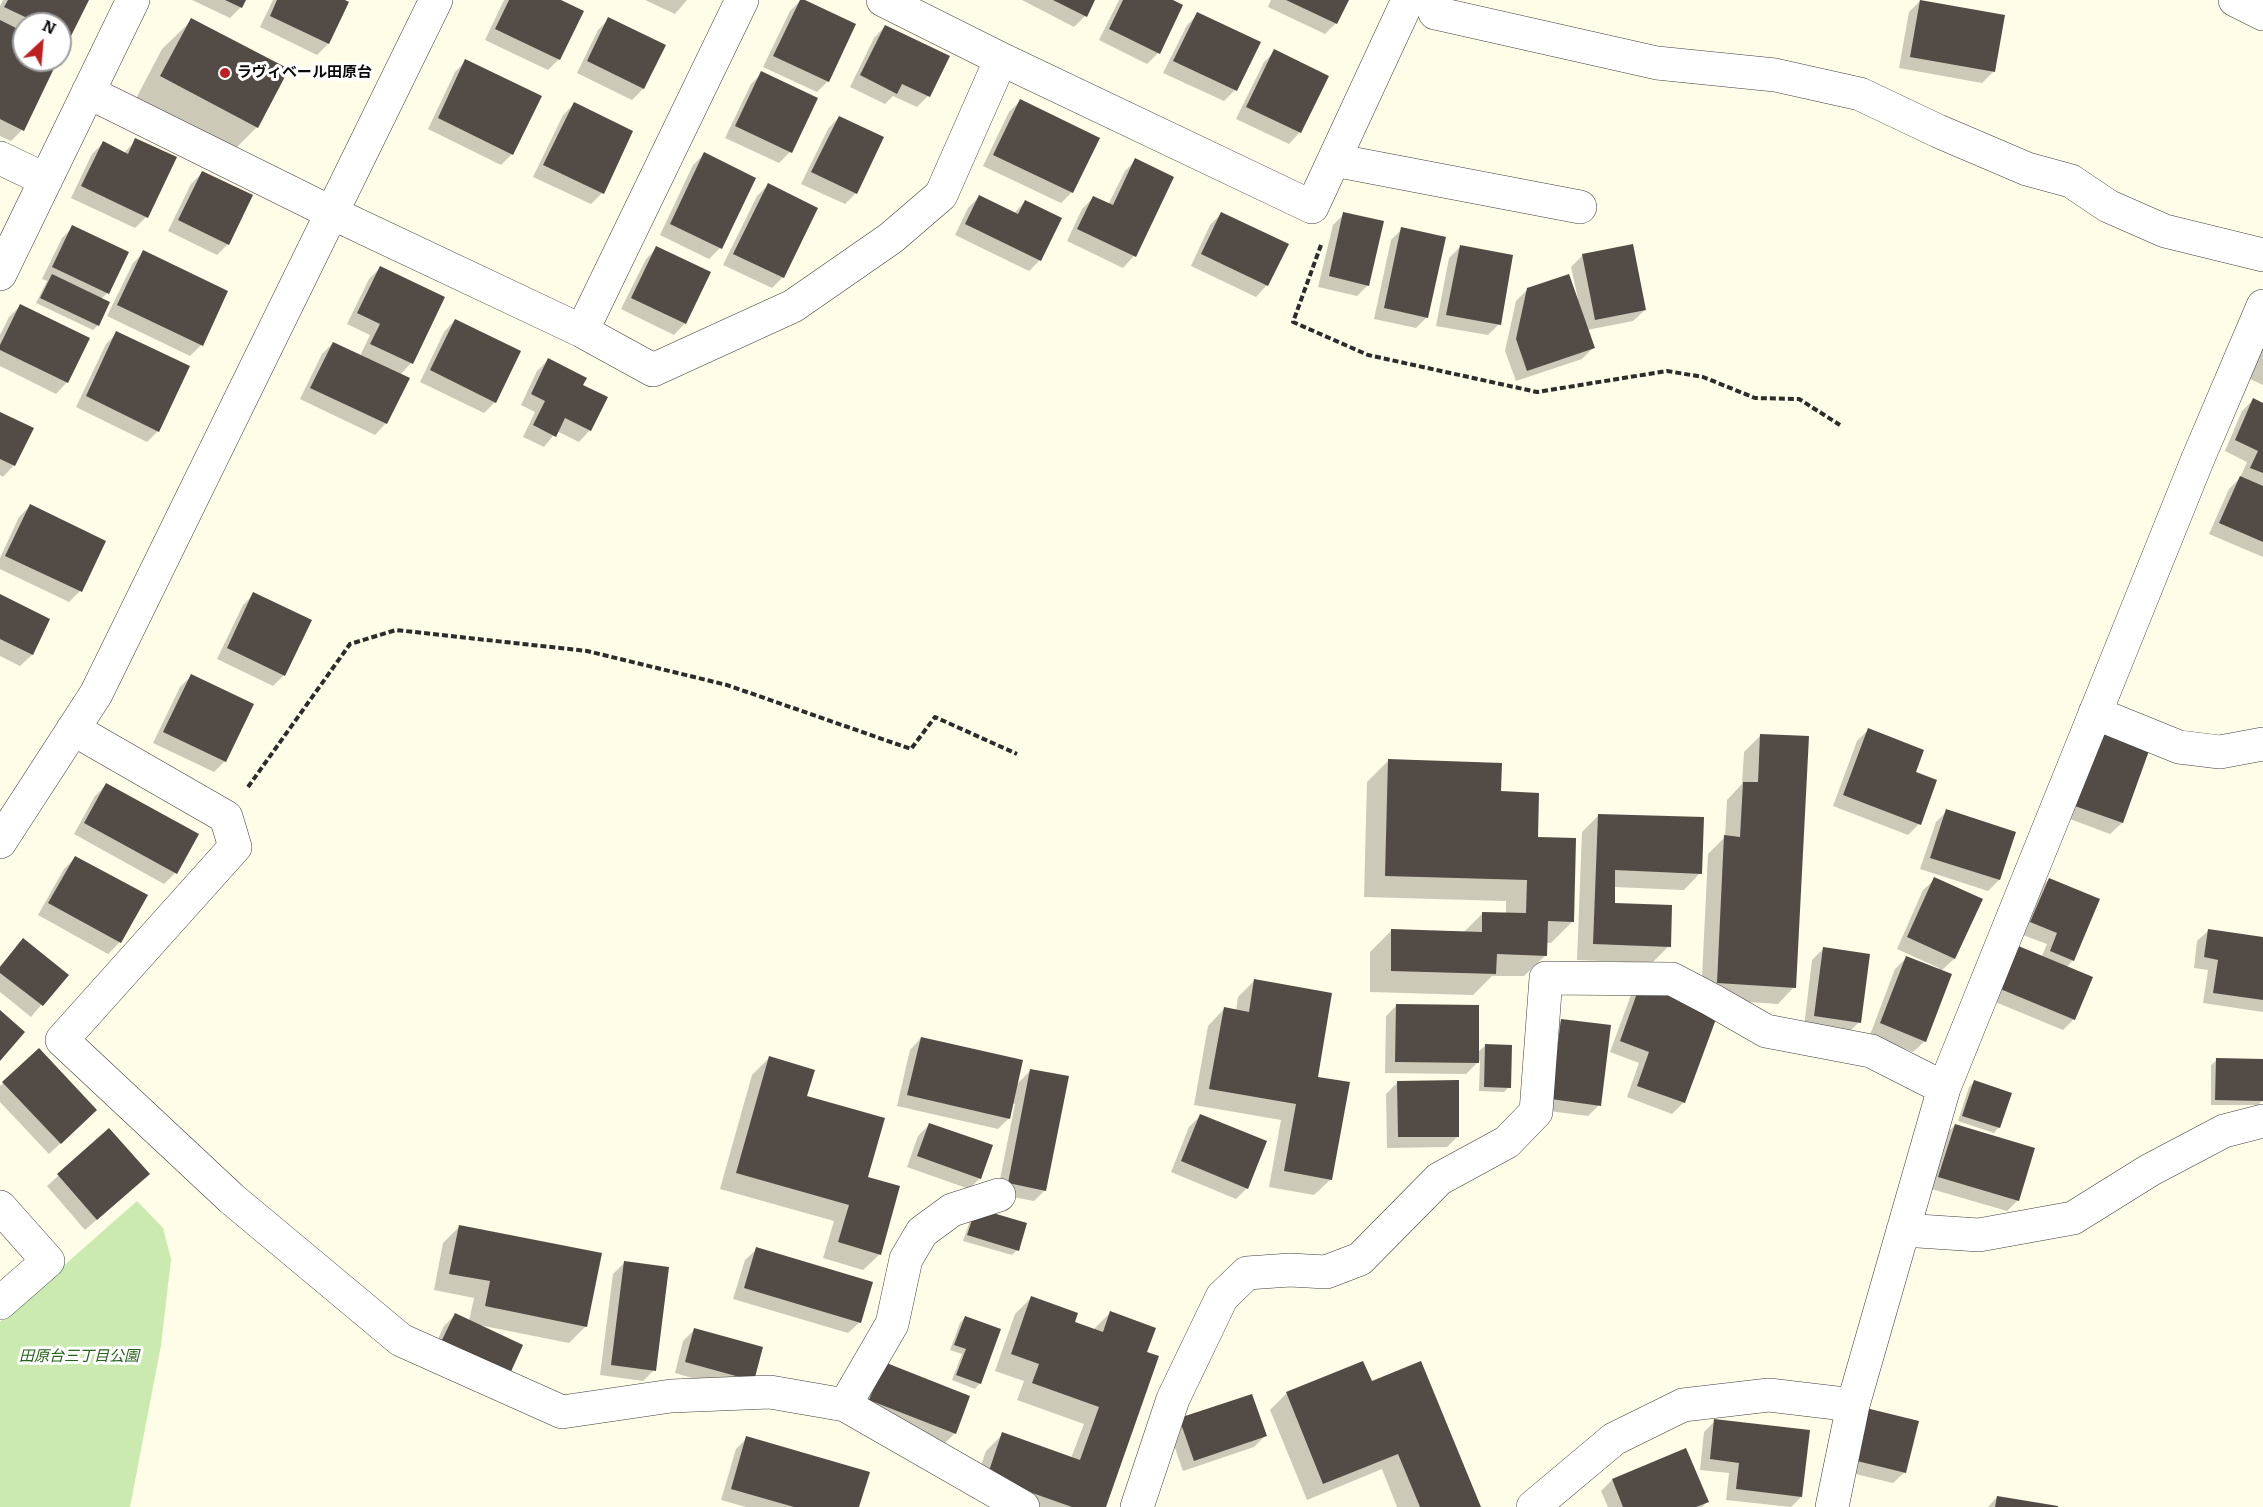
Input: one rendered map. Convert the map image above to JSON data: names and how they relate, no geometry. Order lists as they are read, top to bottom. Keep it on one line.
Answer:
{"parks":["田原台三丁目公園"],"places":["ラヴィベール田原台"],"north":"top right"}
